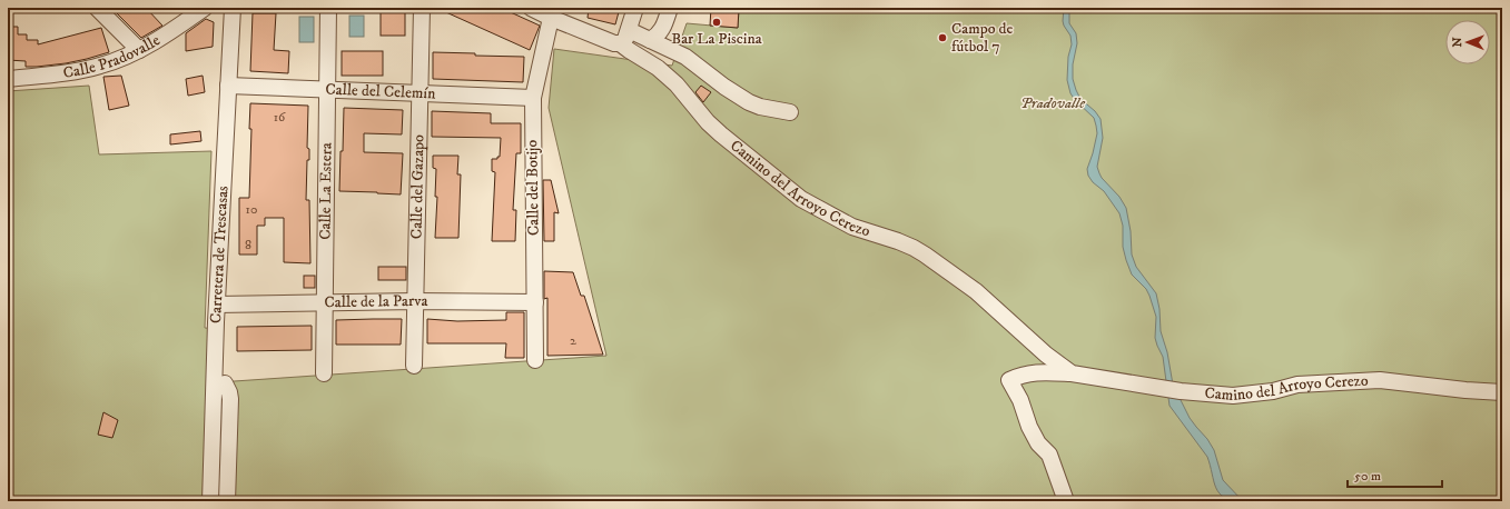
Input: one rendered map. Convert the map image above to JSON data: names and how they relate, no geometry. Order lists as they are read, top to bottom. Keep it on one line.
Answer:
{"streets":{"street":["Calle Pradovalle","Calle del Celemín","Calle del Gazapo","Camino del Arroyo Cerezo","Calle del Botijo","Calle La Estera","Carretera de Trescasas","Calle de la Parva"]},"crossings":[["Calle del Celemín","Calle del Gazapo"],["Calle del Celemín","Calle del Botijo"],["Calle del Celemín","Calle La Estera"],["Calle del Celemín","Carretera de Trescasas"],["Calle del Gazapo","Calle de la Parva"],["Camino del Arroyo Cerezo","Calle del Botijo"],["Calle del Botijo","Calle de la Parva"],["Calle La Estera","Calle de la Parva"],["Carretera de Trescasas","Calle de la Parva"]],"parks":["Pradovalle"],"places":["Bar La Piscina","Campo de fútbol 7"],"house_numbers":["16","10","8","2"],"scale_bar":"50 m","north":"left"}
